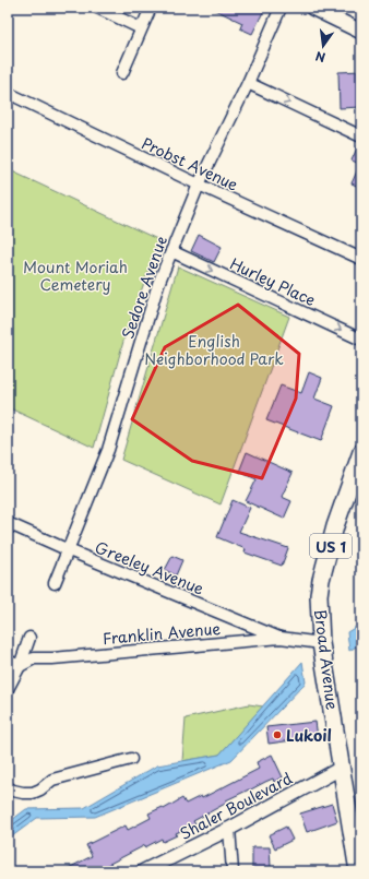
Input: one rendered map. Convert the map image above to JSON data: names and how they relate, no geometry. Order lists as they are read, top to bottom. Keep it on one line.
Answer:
{"streets":{"main road":["US 1","Broad Avenue"],"street":["Probst Avenue","Hurley Place","Sedore Avenue","Greeley Avenue","Franklin Avenue","Shaler Boulevard"]},"crossings":[["Probst Avenue","Sedore Avenue"],["Hurley Place","Sedore Avenue"],["Sedore Avenue","Greeley Avenue"],["Greeley Avenue","Franklin Avenue"],["Franklin Avenue","Broad Avenue"],["Broad Avenue","Shaler Boulevard"]],"one_way":["Hurley Place"],"parks":["Mount Moriah Cemetery","English Neighborhood Park"],"places":["Lukoil"],"north":"bottom"}
